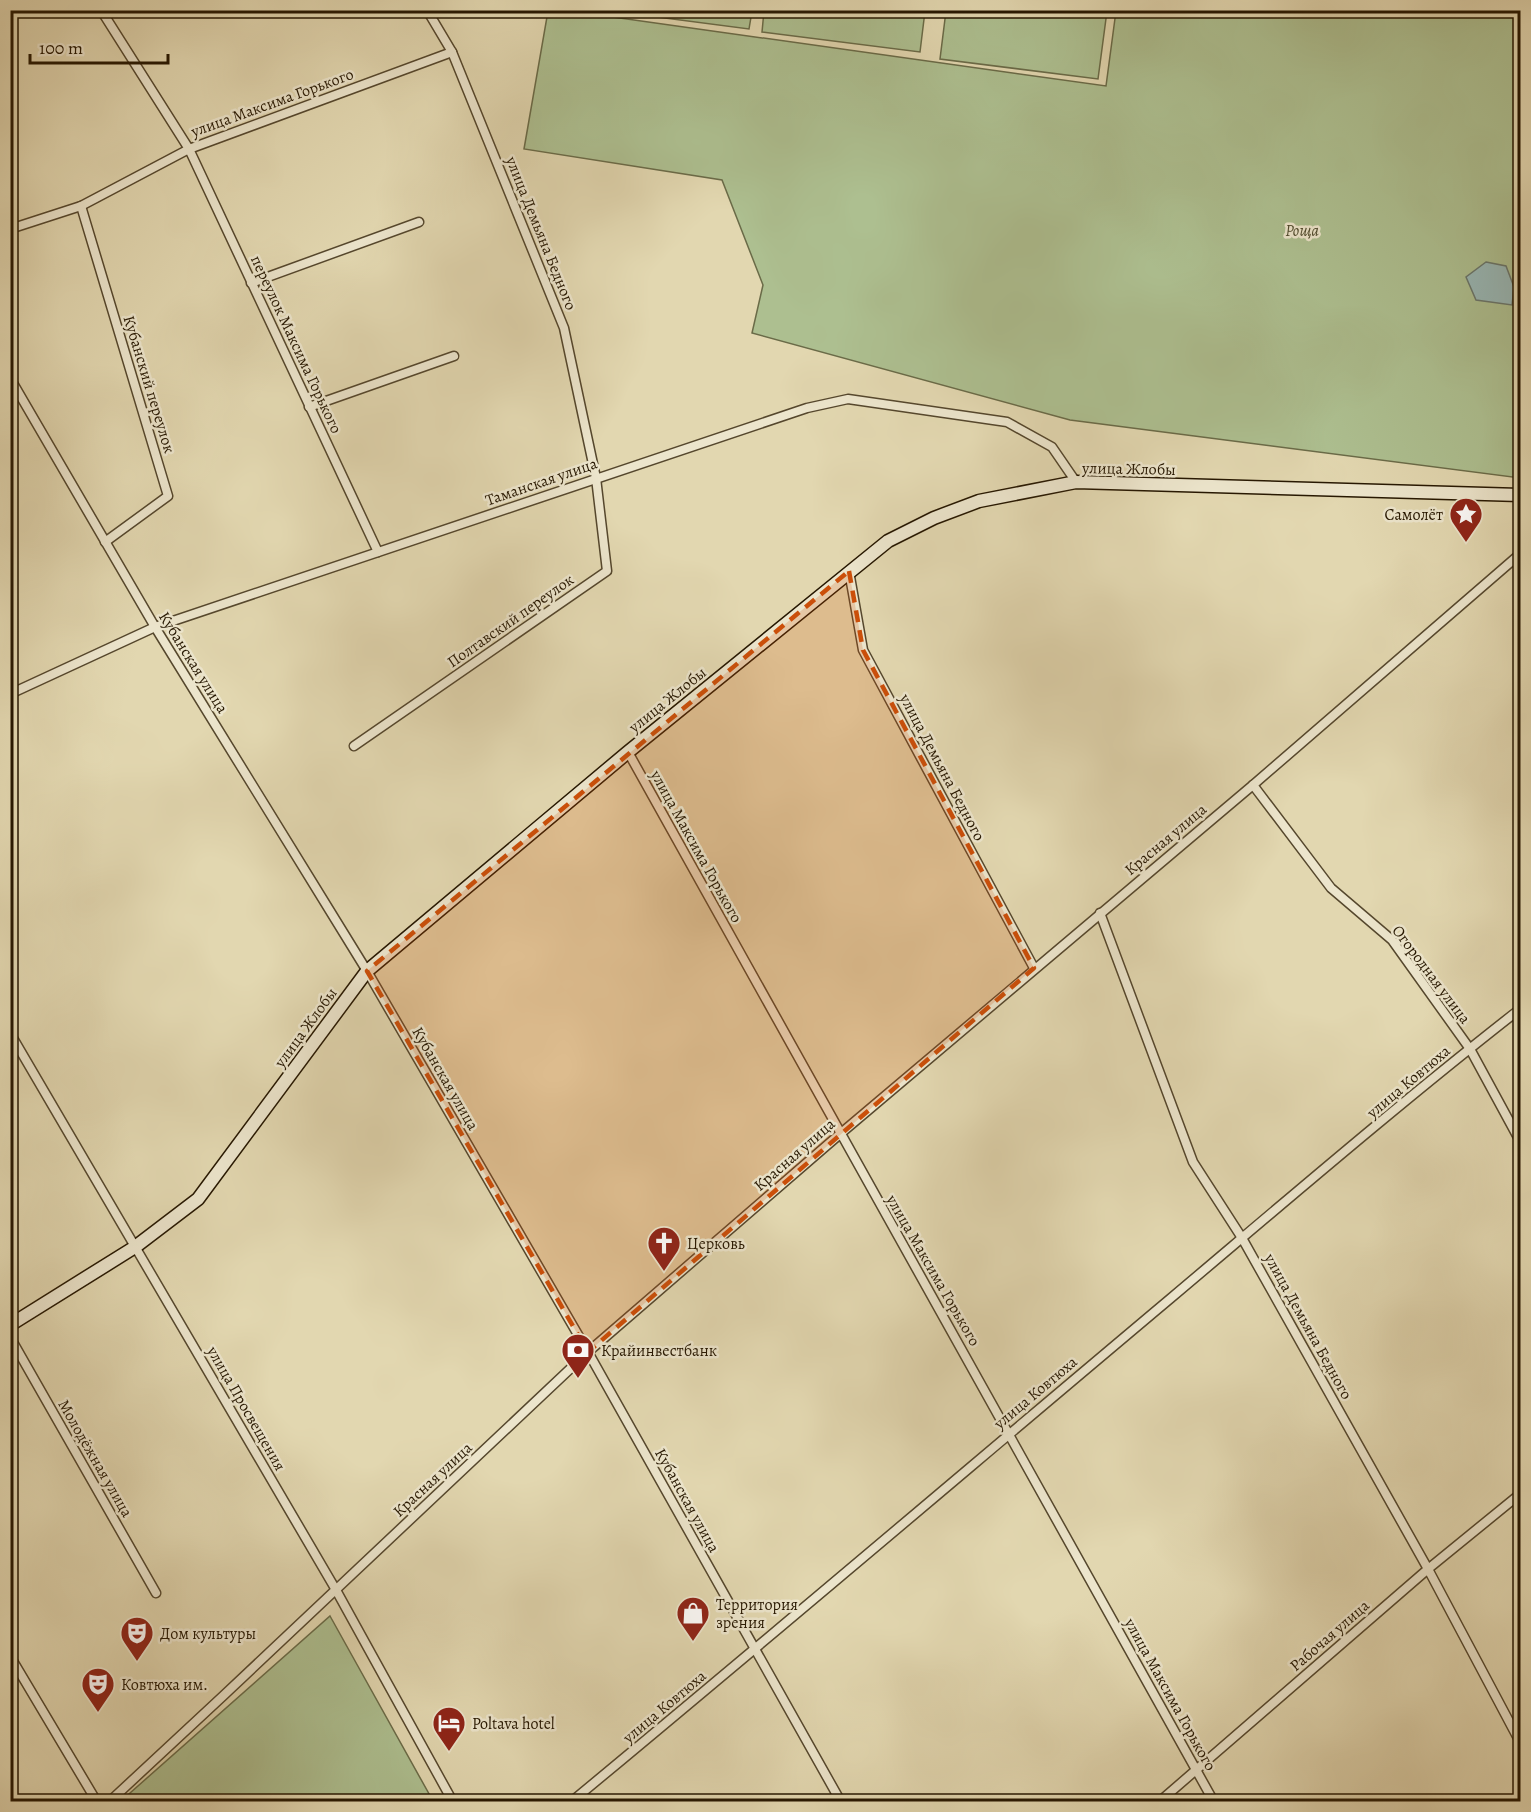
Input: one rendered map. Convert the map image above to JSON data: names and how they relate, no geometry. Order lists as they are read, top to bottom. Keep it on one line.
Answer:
{"streets":{"street":["улица Максима Горького","улица Демьяна Бедного","переулок Максима Горького","Кубанский переулок","улица Жлобы","Таманская улица","Полтавский переулок","Кубанская улица","Красная улица","Огородная улица","улица Ковтюха","улица Просвещения","Молодёжная улица","Рабочая улица"]},"crossings":[["улица Максима Горького","улица Демьяна Бедного"],["улица Максима Горького","переулок Максима Горького"],["улица Максима Горького","улица Жлобы"],["улица Максима Горького","Красная улица"],["улица Максима Горького","улица Ковтюха"],["улица Максима Горького","Рабочая улица"],["улица Демьяна Бедного","улица Жлобы"],["улица Демьяна Бедного","Таманская улица"],["улица Демьяна Бедного","Полтавский переулок"],["улица Демьяна Бедного","Красная улица"],["улица Демьяна Бедного","улица Ковтюха"],["улица Демьяна Бедного","Рабочая улица"],["переулок Максима Горького","Таманская улица"],["Кубанский переулок","Кубанская улица"],["улица Жлобы","Таманская улица"],["улица Жлобы","Кубанская улица"],["улица Жлобы","улица Просвещения"],["Таманская улица","Полтавский переулок"],["Таманская улица","Кубанская улица"],["Кубанская улица","Красная улица"],["Кубанская улица","улица Ковтюха"],["Красная улица","Огородная улица"],["Красная улица","улица Просвещения"],["Огородная улица","улица Ковтюха"]],"parks":["Роща"],"places":{"place":["Самолёт"],"church":["Церковь"],"bank":["Крайинвестбанк"],"shop":["Территория зрения"],"theatre":["Дом культуры","Ковтюха им."],"hotel":["Poltava hotel"]},"scale_bar":"100 m"}
